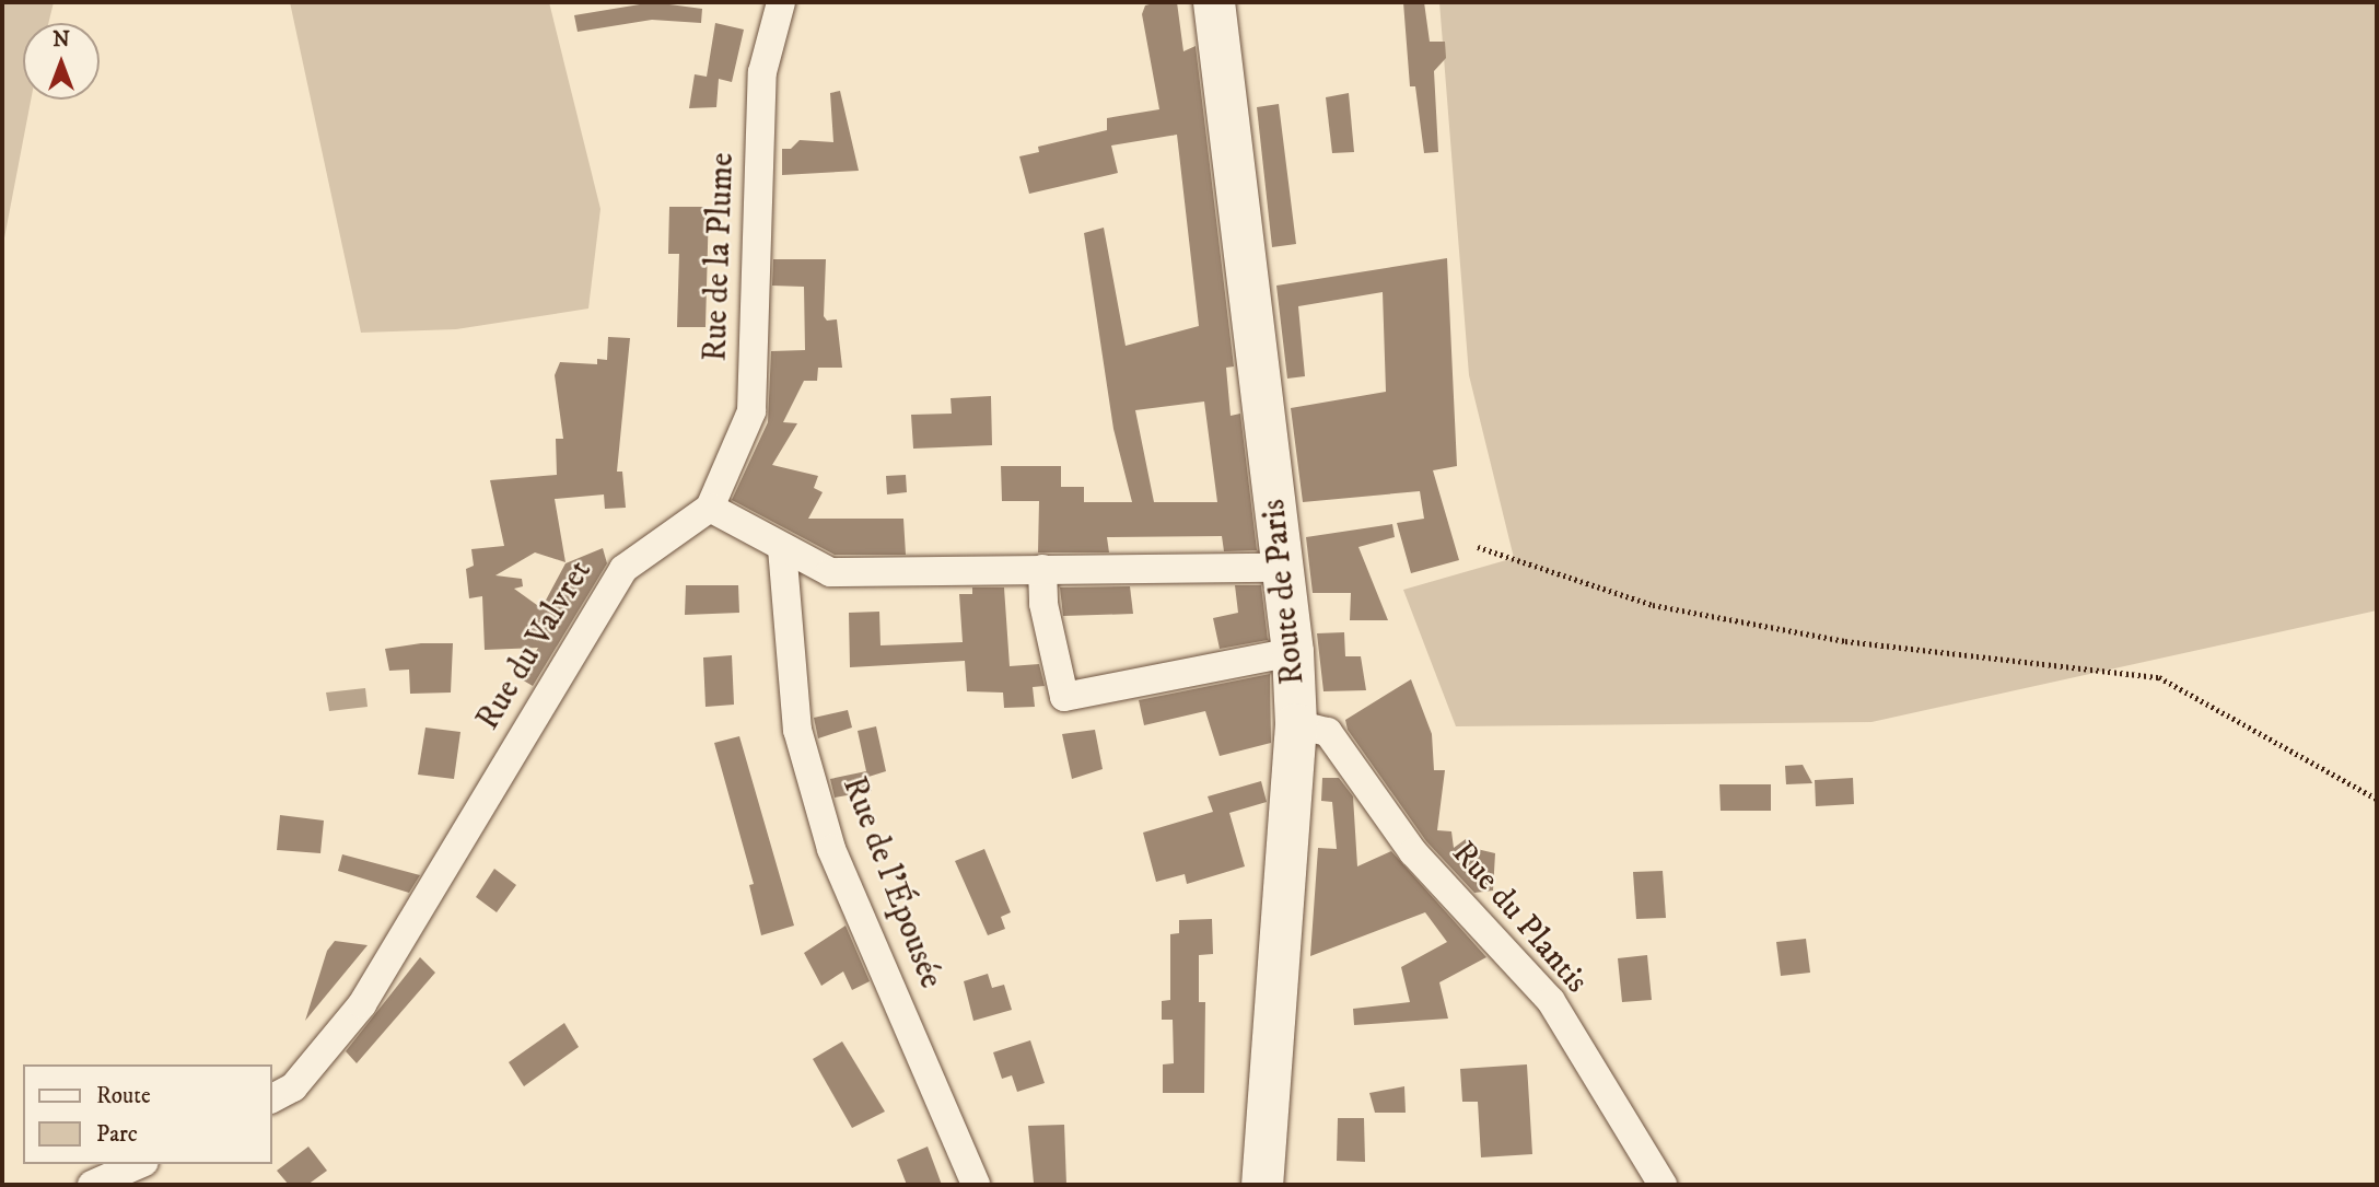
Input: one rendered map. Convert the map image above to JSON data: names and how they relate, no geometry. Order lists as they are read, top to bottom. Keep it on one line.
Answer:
{"streets":{"main road":["Route de Paris"],"street":["Rue de la Plume","Rue du Valvret","Rue de l'Épousée","Rue du Plantis"]},"crossings":[["Rue de la Plume","Rue du Valvret"],["Route de Paris","Rue du Plantis"]],"legend":["Route","Parc"],"north":"top"}
